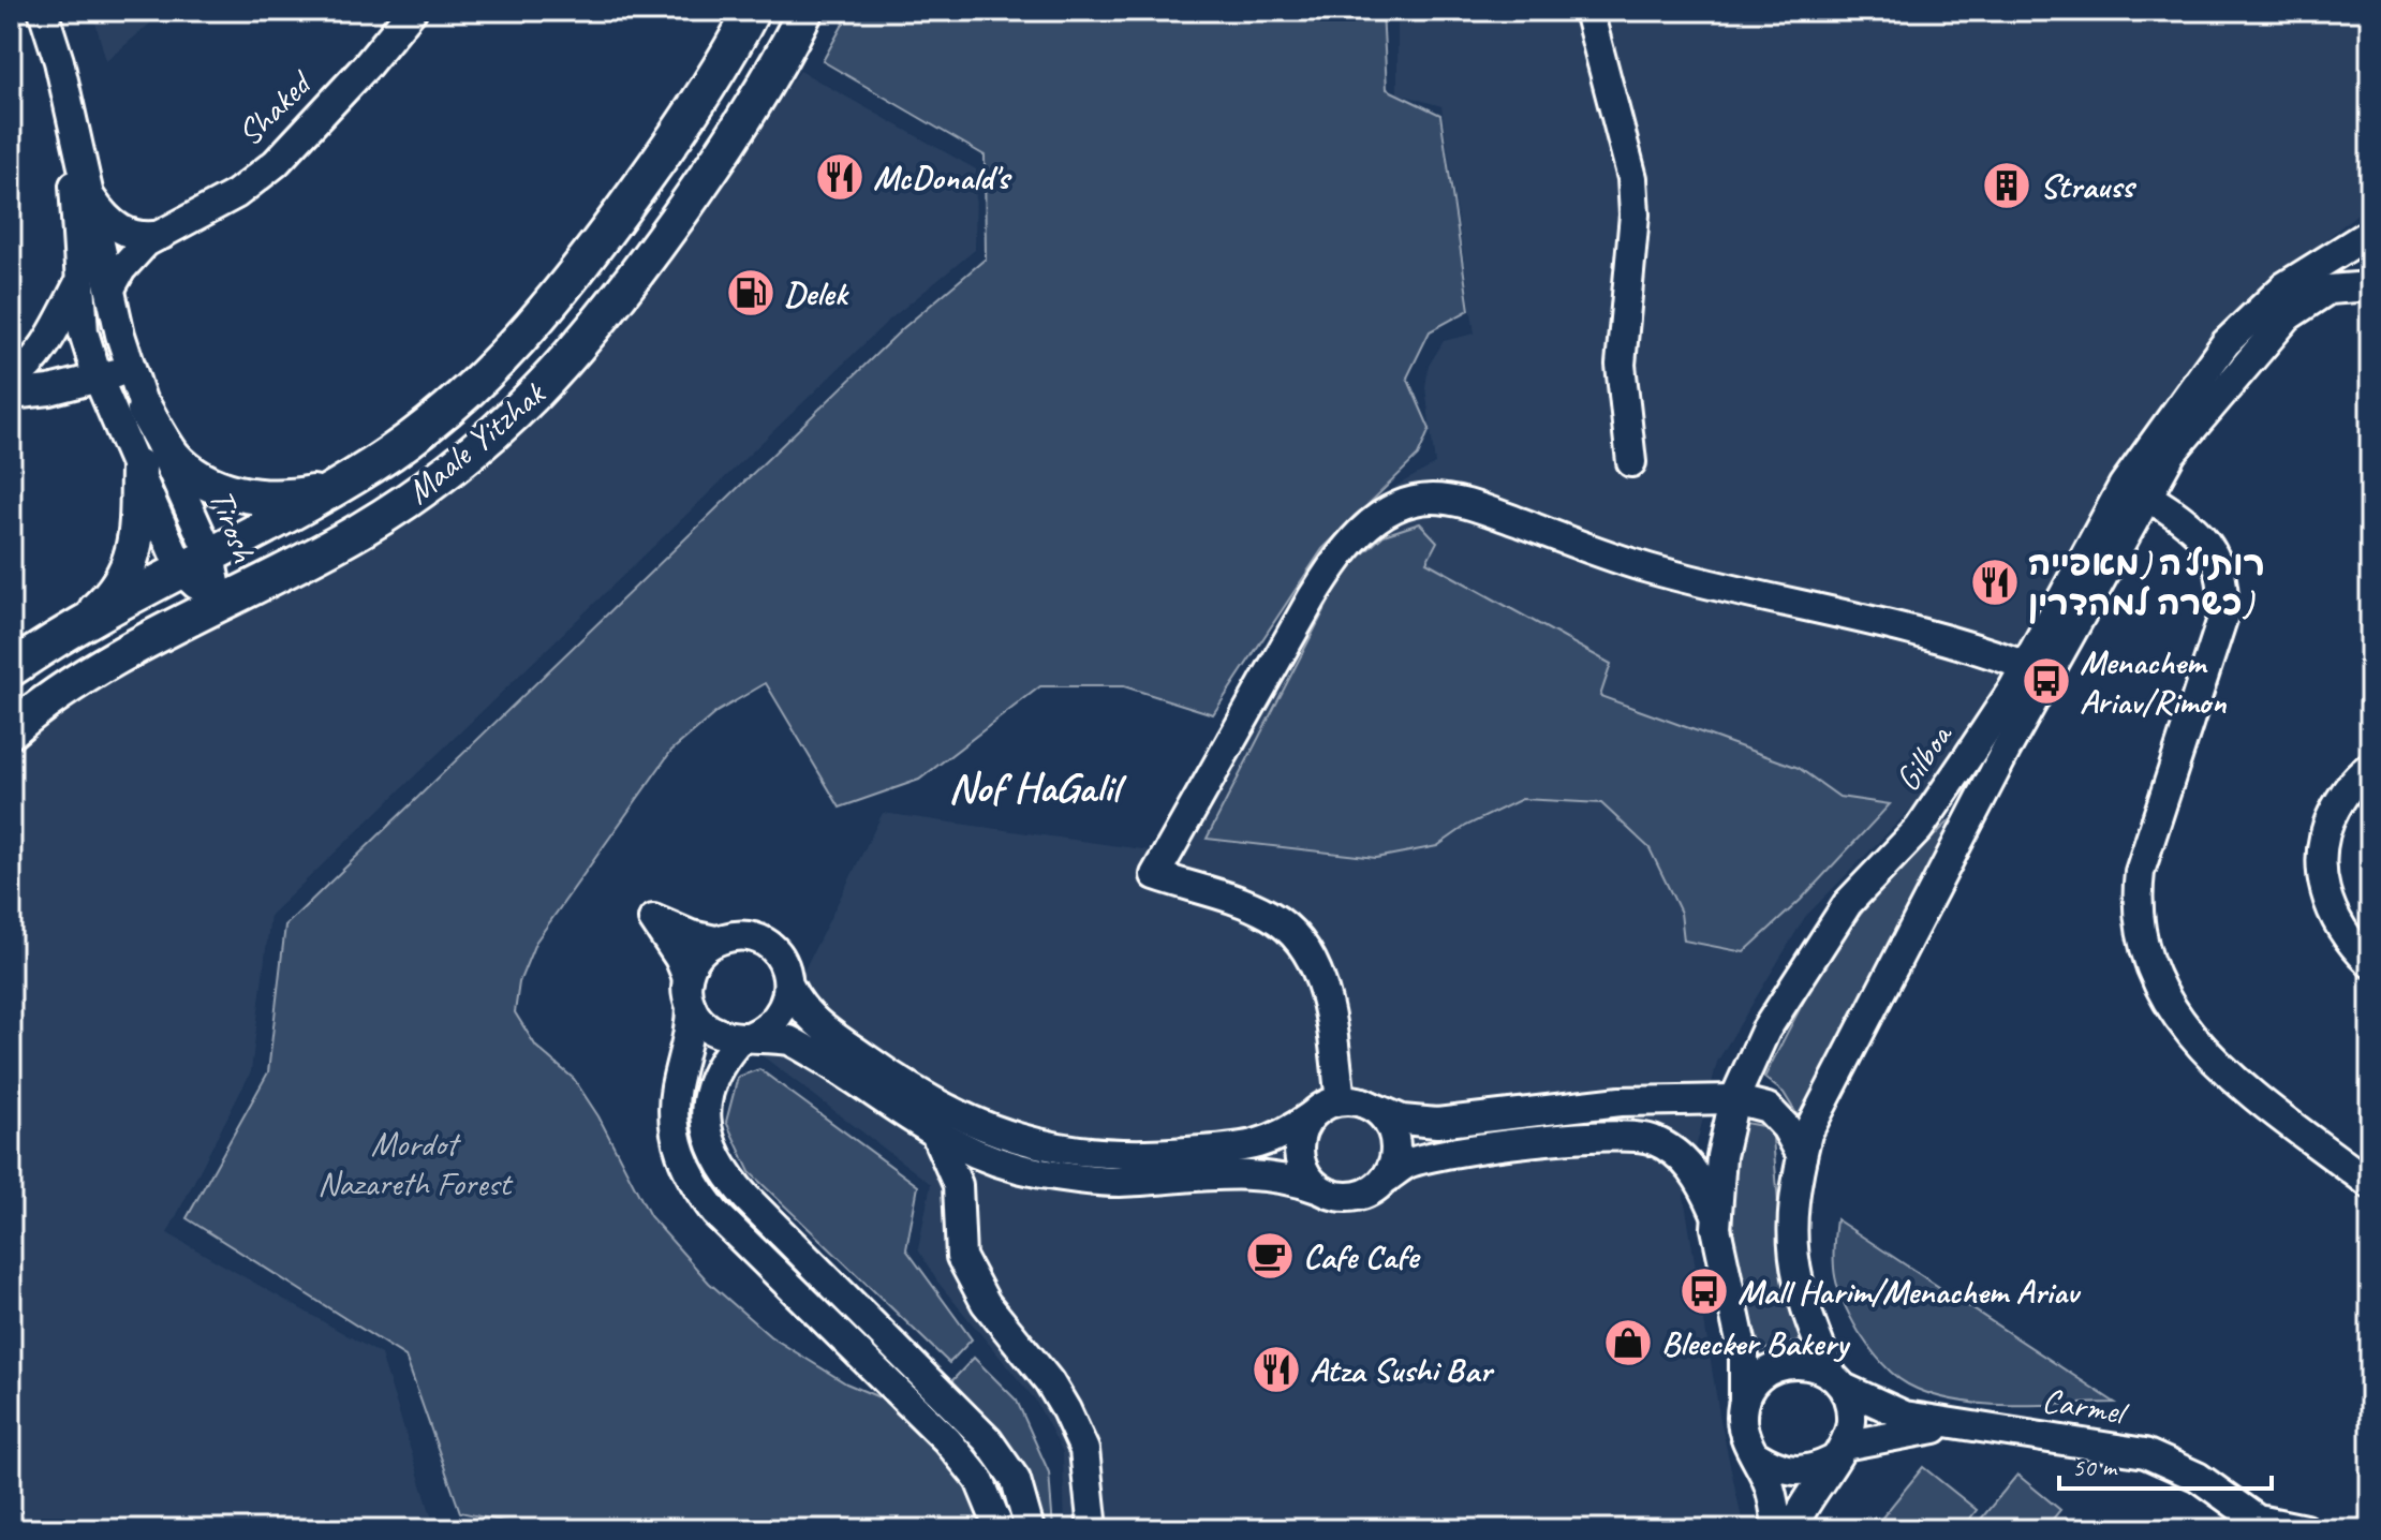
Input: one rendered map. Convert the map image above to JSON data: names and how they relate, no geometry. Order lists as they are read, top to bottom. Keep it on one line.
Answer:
{"streets":{"main road":["Maale Yitzhak"],"street":["Shaked","Tirosh","Gilboa","Carmel"]},"crossings":[["Shaked","Tirosh"],["Maale Yitzhak","Tirosh"],["Gilboa","Carmel"]],"districts":["Nof HaGalil"],"parks":["Mordot Nazareth Forest"],"places":{"restaurant":["McDonald's","רותיל'ה (מאפייה כשרה למהדרין)","Atza Sushi Bar"],"building":["Strauss"],"fuel station":["Delek"],"bus stop":["Menachem Ariav/Rimon","Mall Harim/Menachem Ariav"],"cafe":["Cafe Cafe"],"shop":["Bleecker Bakery"]},"scale_bar":"50 m"}
